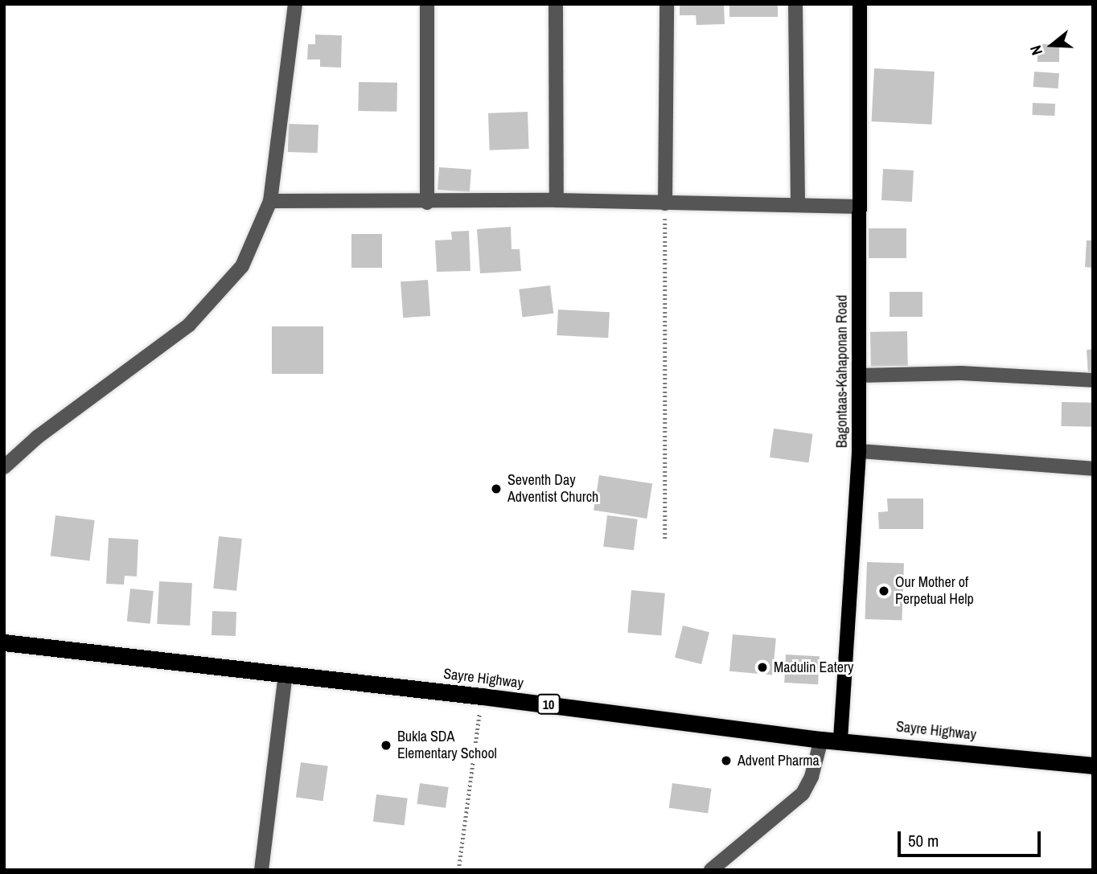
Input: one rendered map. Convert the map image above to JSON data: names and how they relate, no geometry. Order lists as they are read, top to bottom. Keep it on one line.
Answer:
{"streets":{"highway":["Sayre Highway","10"],"main road":["Bagontaas-Kahaponan Road"]},"crossings":[["Bagontaas-Kahaponan Road","Sayre Highway"]],"places":["Seventh Day Adventist Church","Our Mother of Perpetual Help","Madulin Eatery","Bukla SDA Elementary School","Advent Pharma"],"scale_bar":"50 m","north":"left"}
